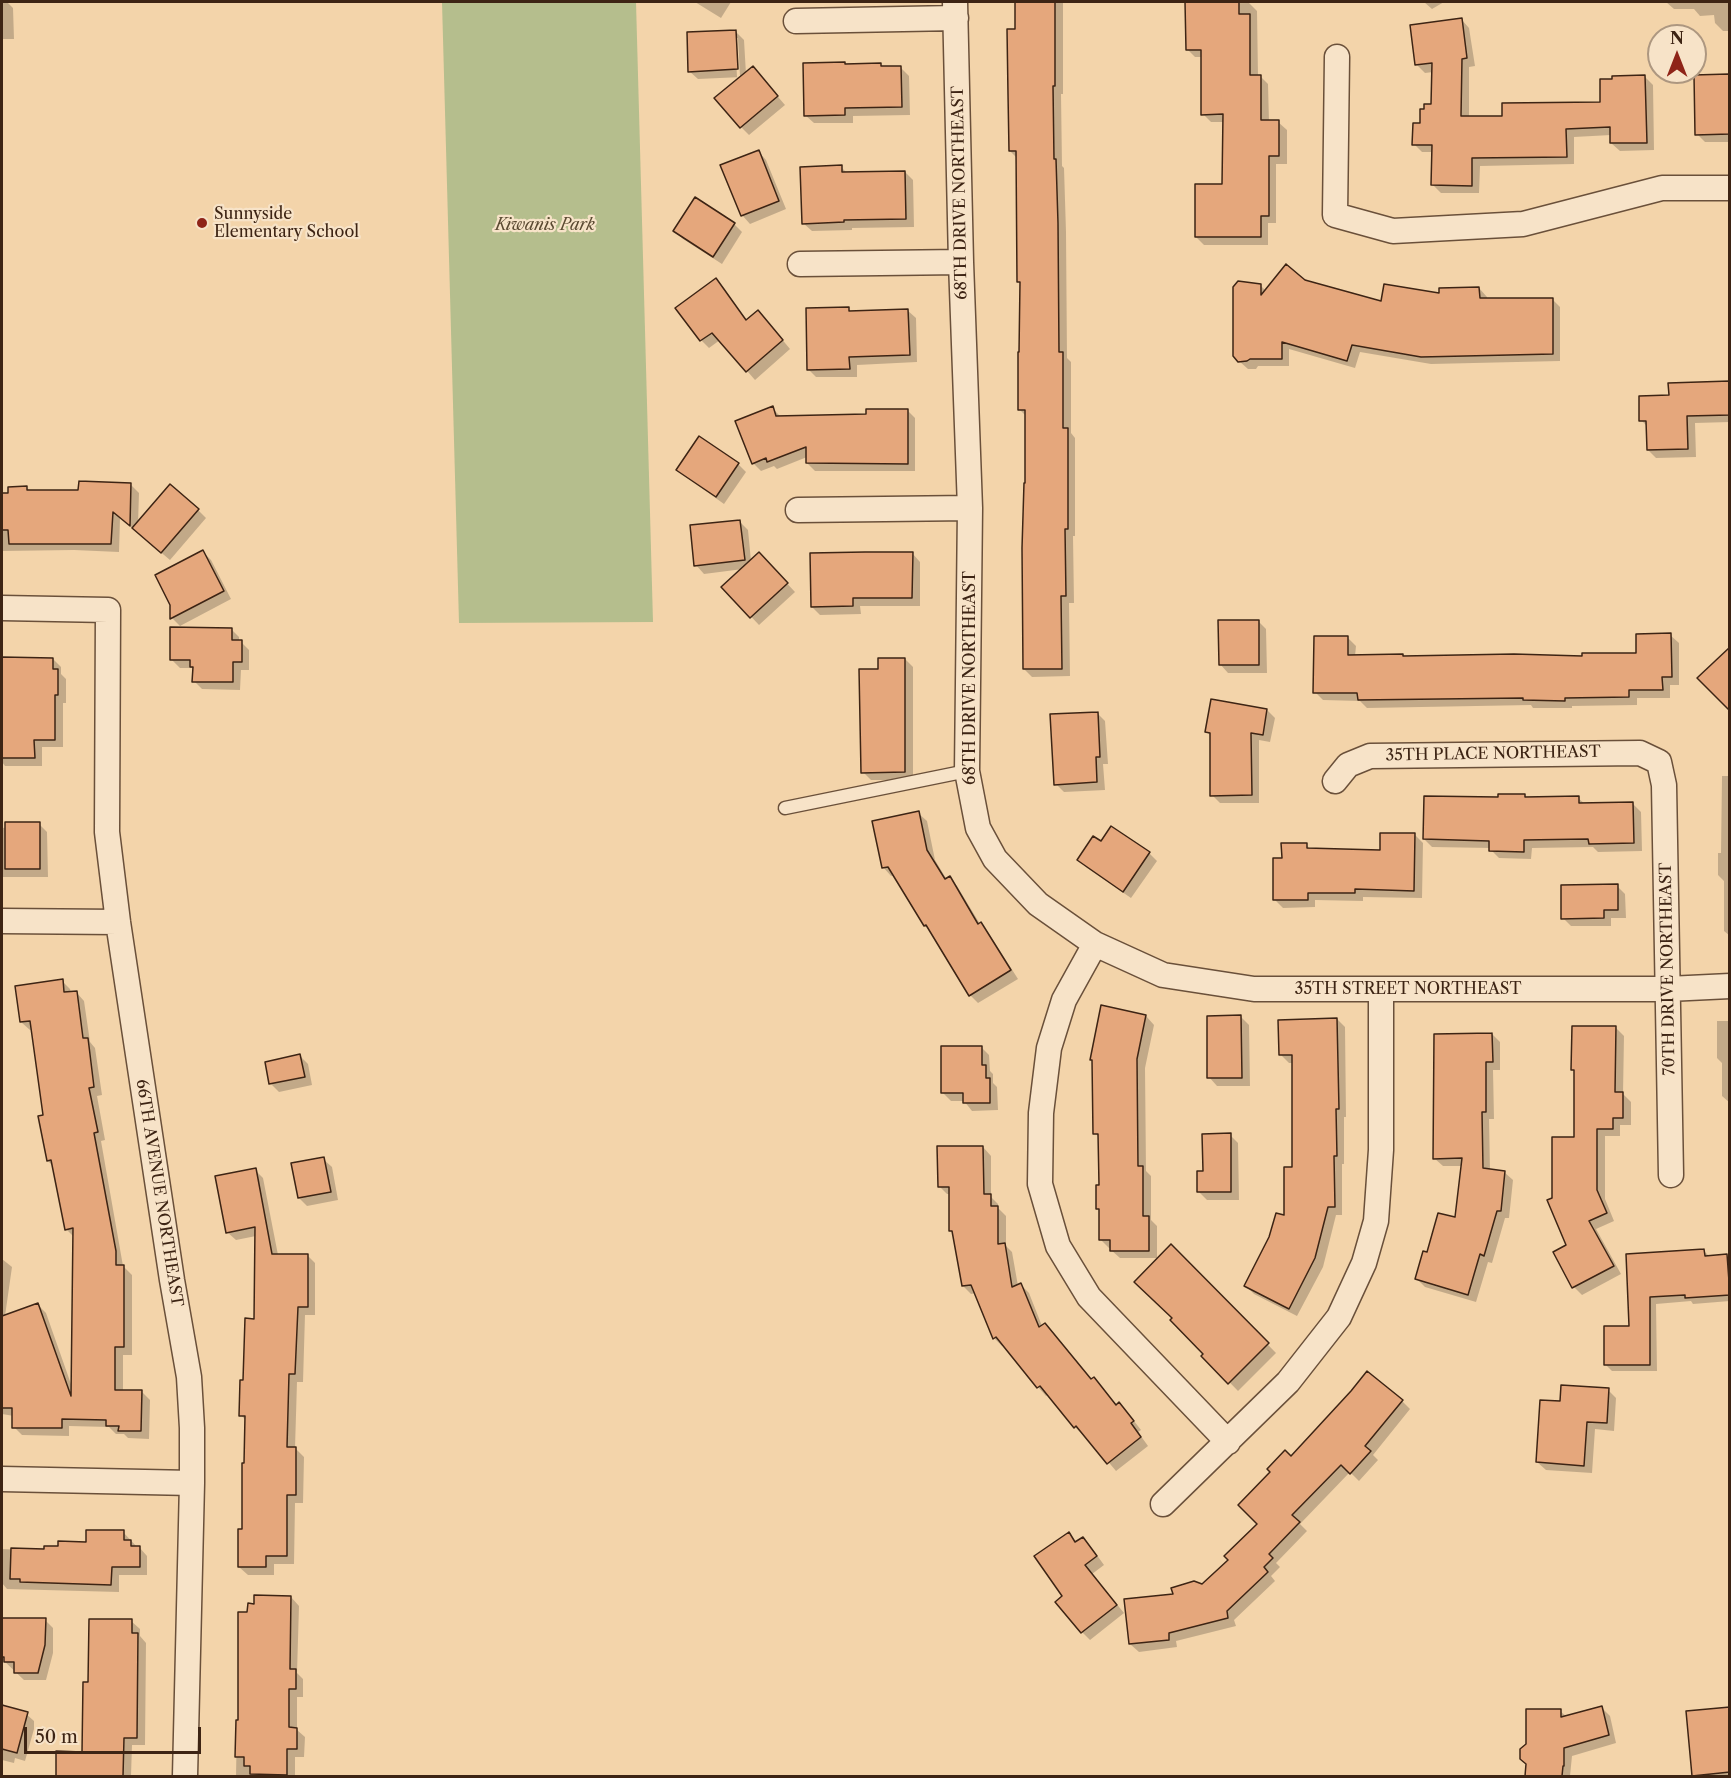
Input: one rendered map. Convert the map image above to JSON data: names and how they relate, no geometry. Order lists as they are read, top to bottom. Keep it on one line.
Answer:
{"streets":{"street":["68TH DRIVE NORTHEAST","35TH PLACE NORTHEAST","70TH DRIVE NORTHEAST","35TH STREET NORTHEAST","66TH AVENUE NORTHEAST"]},"crossings":[["68TH DRIVE NORTHEAST","35TH STREET NORTHEAST"],["35TH PLACE NORTHEAST","70TH DRIVE NORTHEAST"],["70TH DRIVE NORTHEAST","35TH STREET NORTHEAST"]],"parks":["Kiwanis Park"],"places":["Sunnyside Elementary School"],"scale_bar":"50 m","north":"top"}
